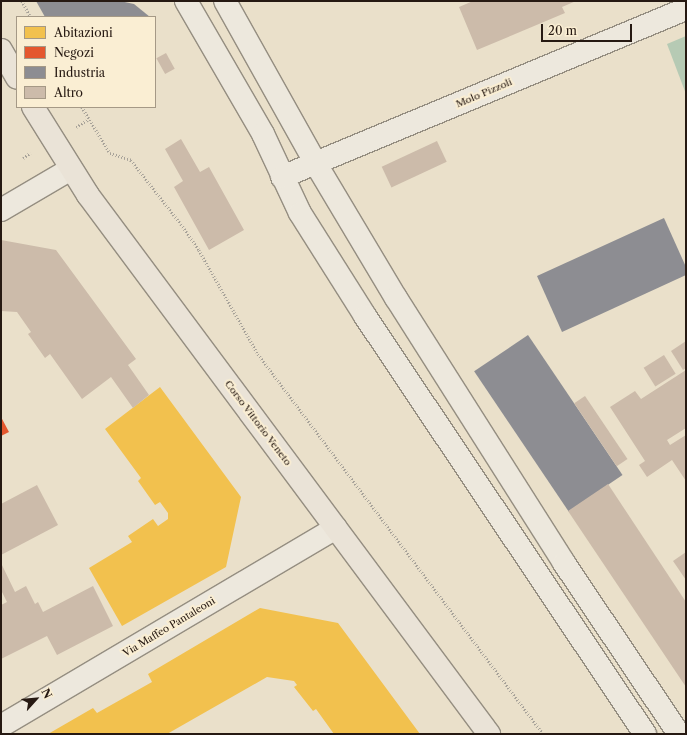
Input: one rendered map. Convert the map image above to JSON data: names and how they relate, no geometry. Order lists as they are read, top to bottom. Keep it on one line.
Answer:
{"streets":{"main road":["Corso Vittorio Veneto"],"street":["Molo Pizzoli","Via Maffeo Pantaleoni"]},"crossings":[["Corso Vittorio Veneto","Via Maffeo Pantaleoni"]],"legend":["Abitazioni","Negozi","Industria","Altro"],"scale_bar":"20 m","north":"top right"}
